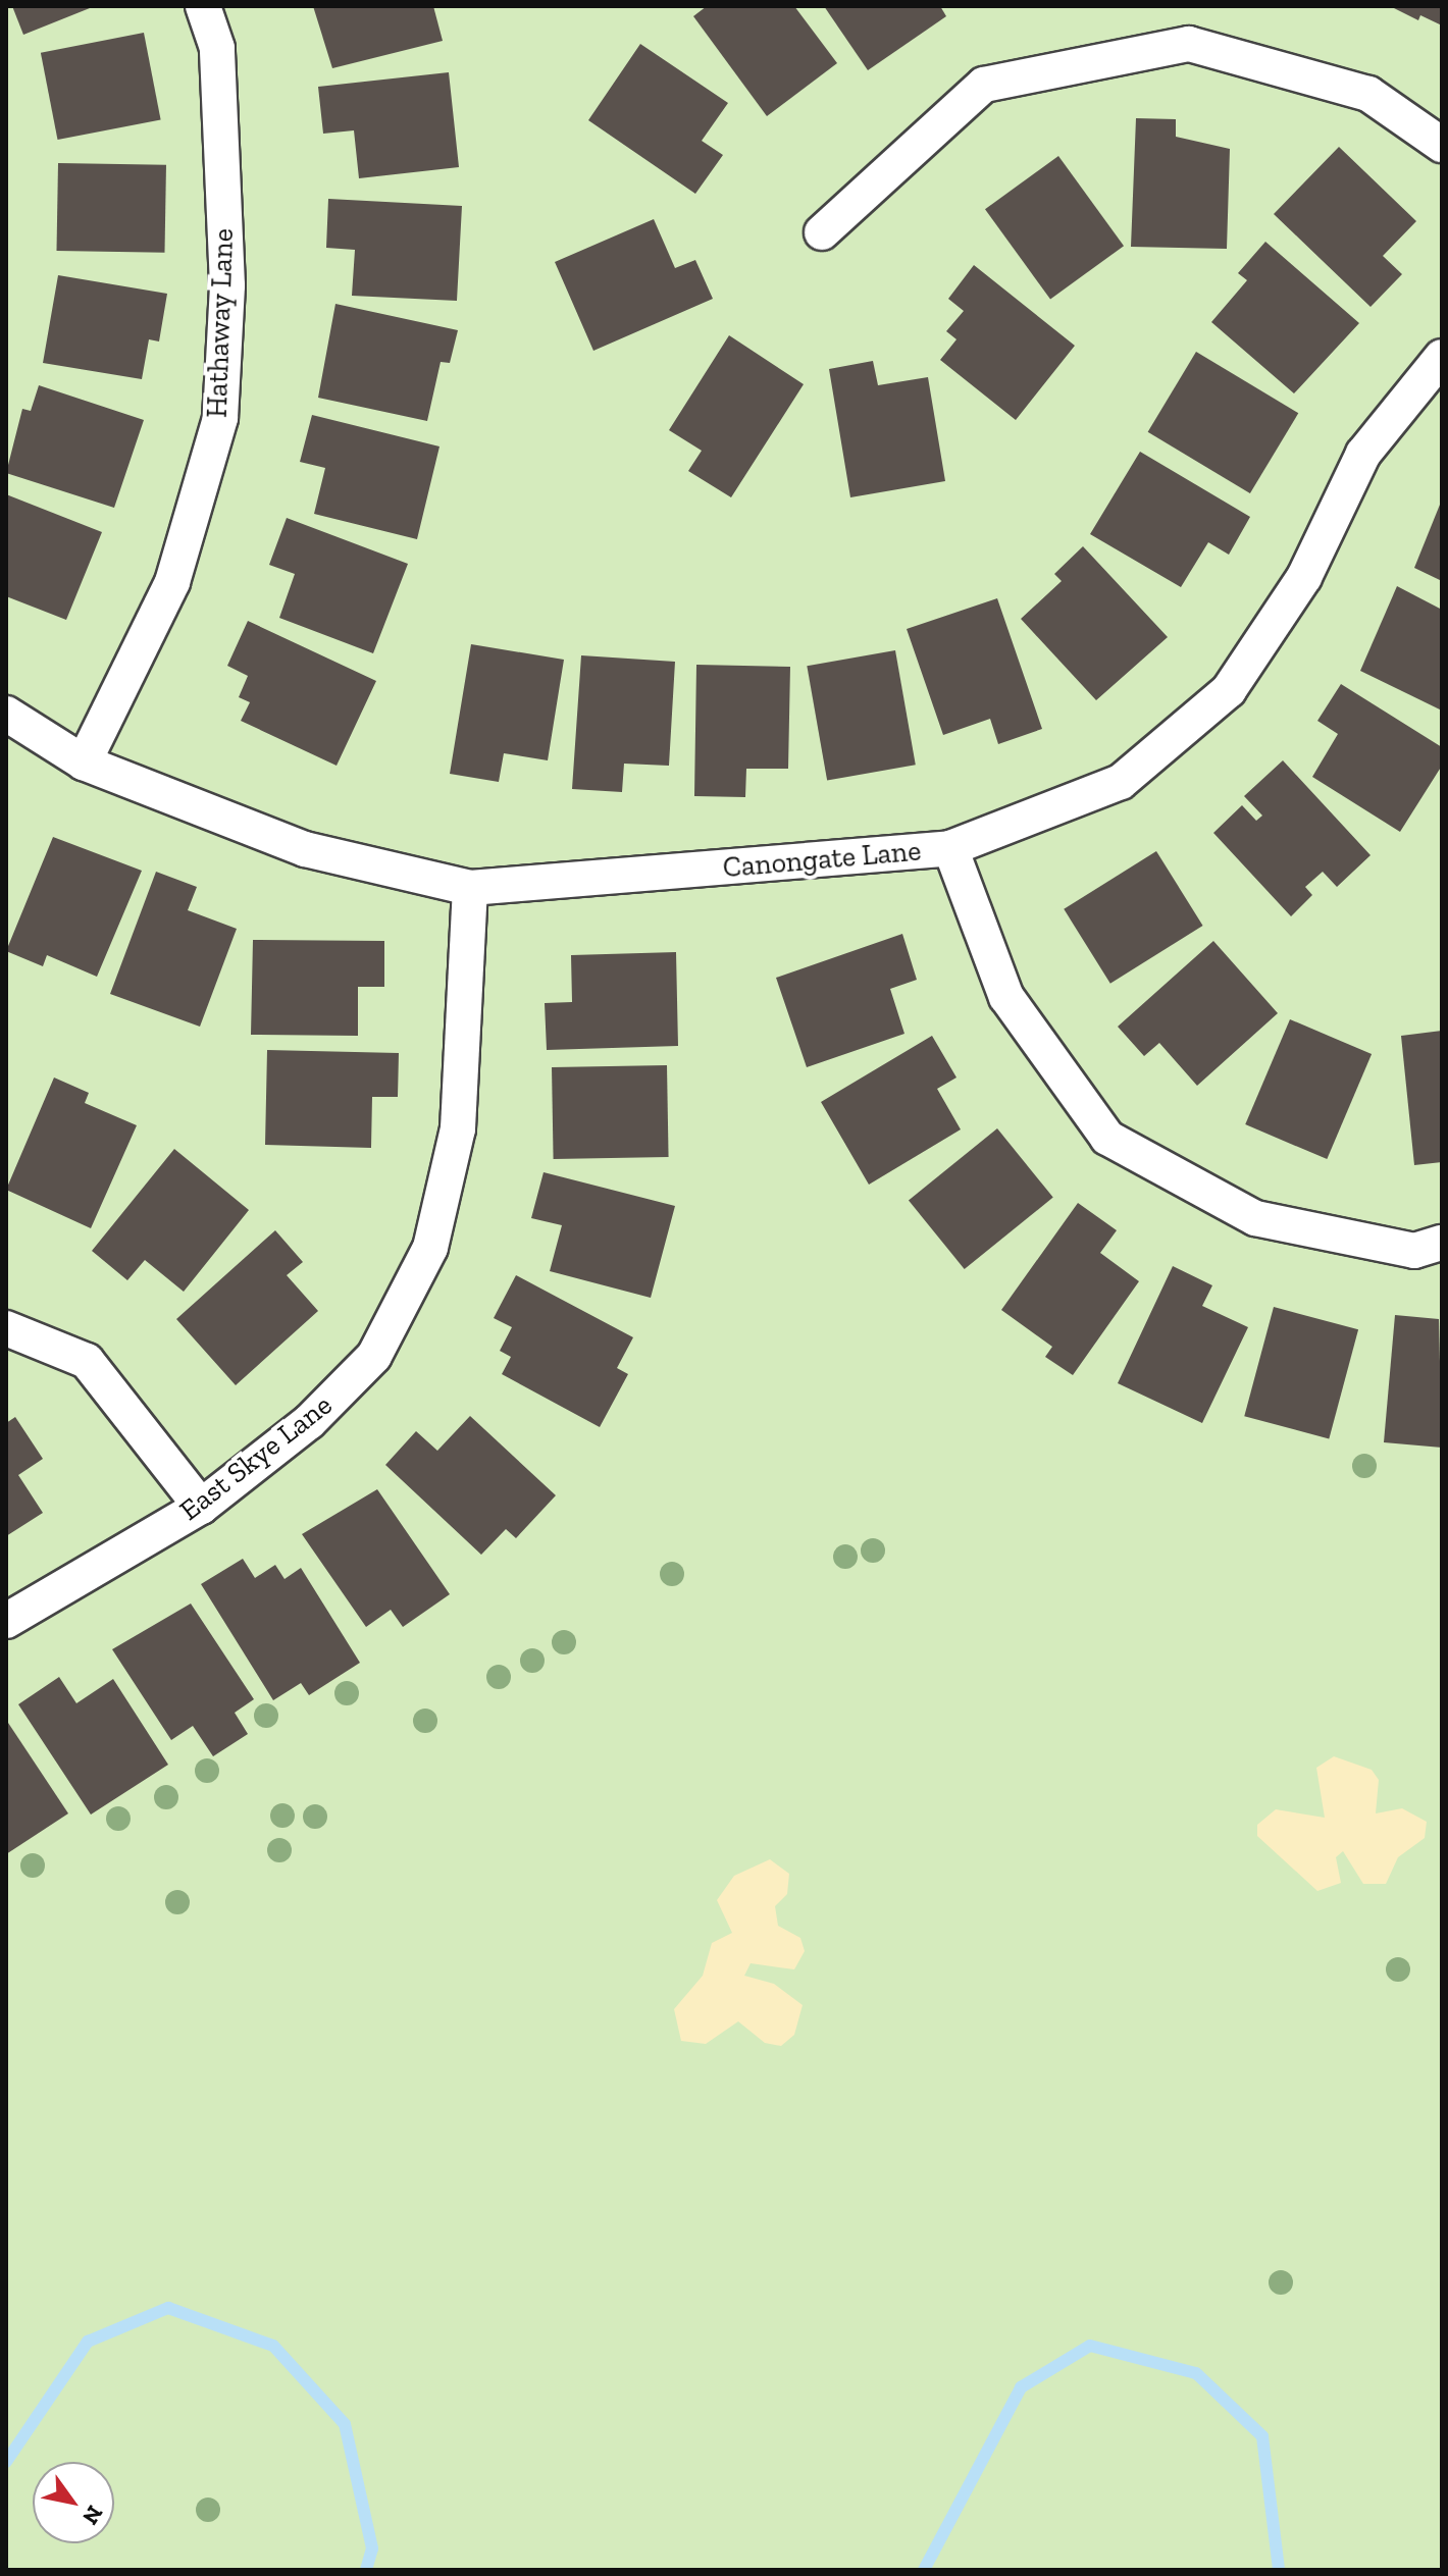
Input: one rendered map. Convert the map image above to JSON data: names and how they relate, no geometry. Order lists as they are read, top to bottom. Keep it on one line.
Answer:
{"streets":{"street":["Hathaway Lane","Canongate Lane","East Skye Lane"]},"crossings":[["Hathaway Lane","Canongate Lane"],["Canongate Lane","East Skye Lane"]],"north":"bottom right"}
